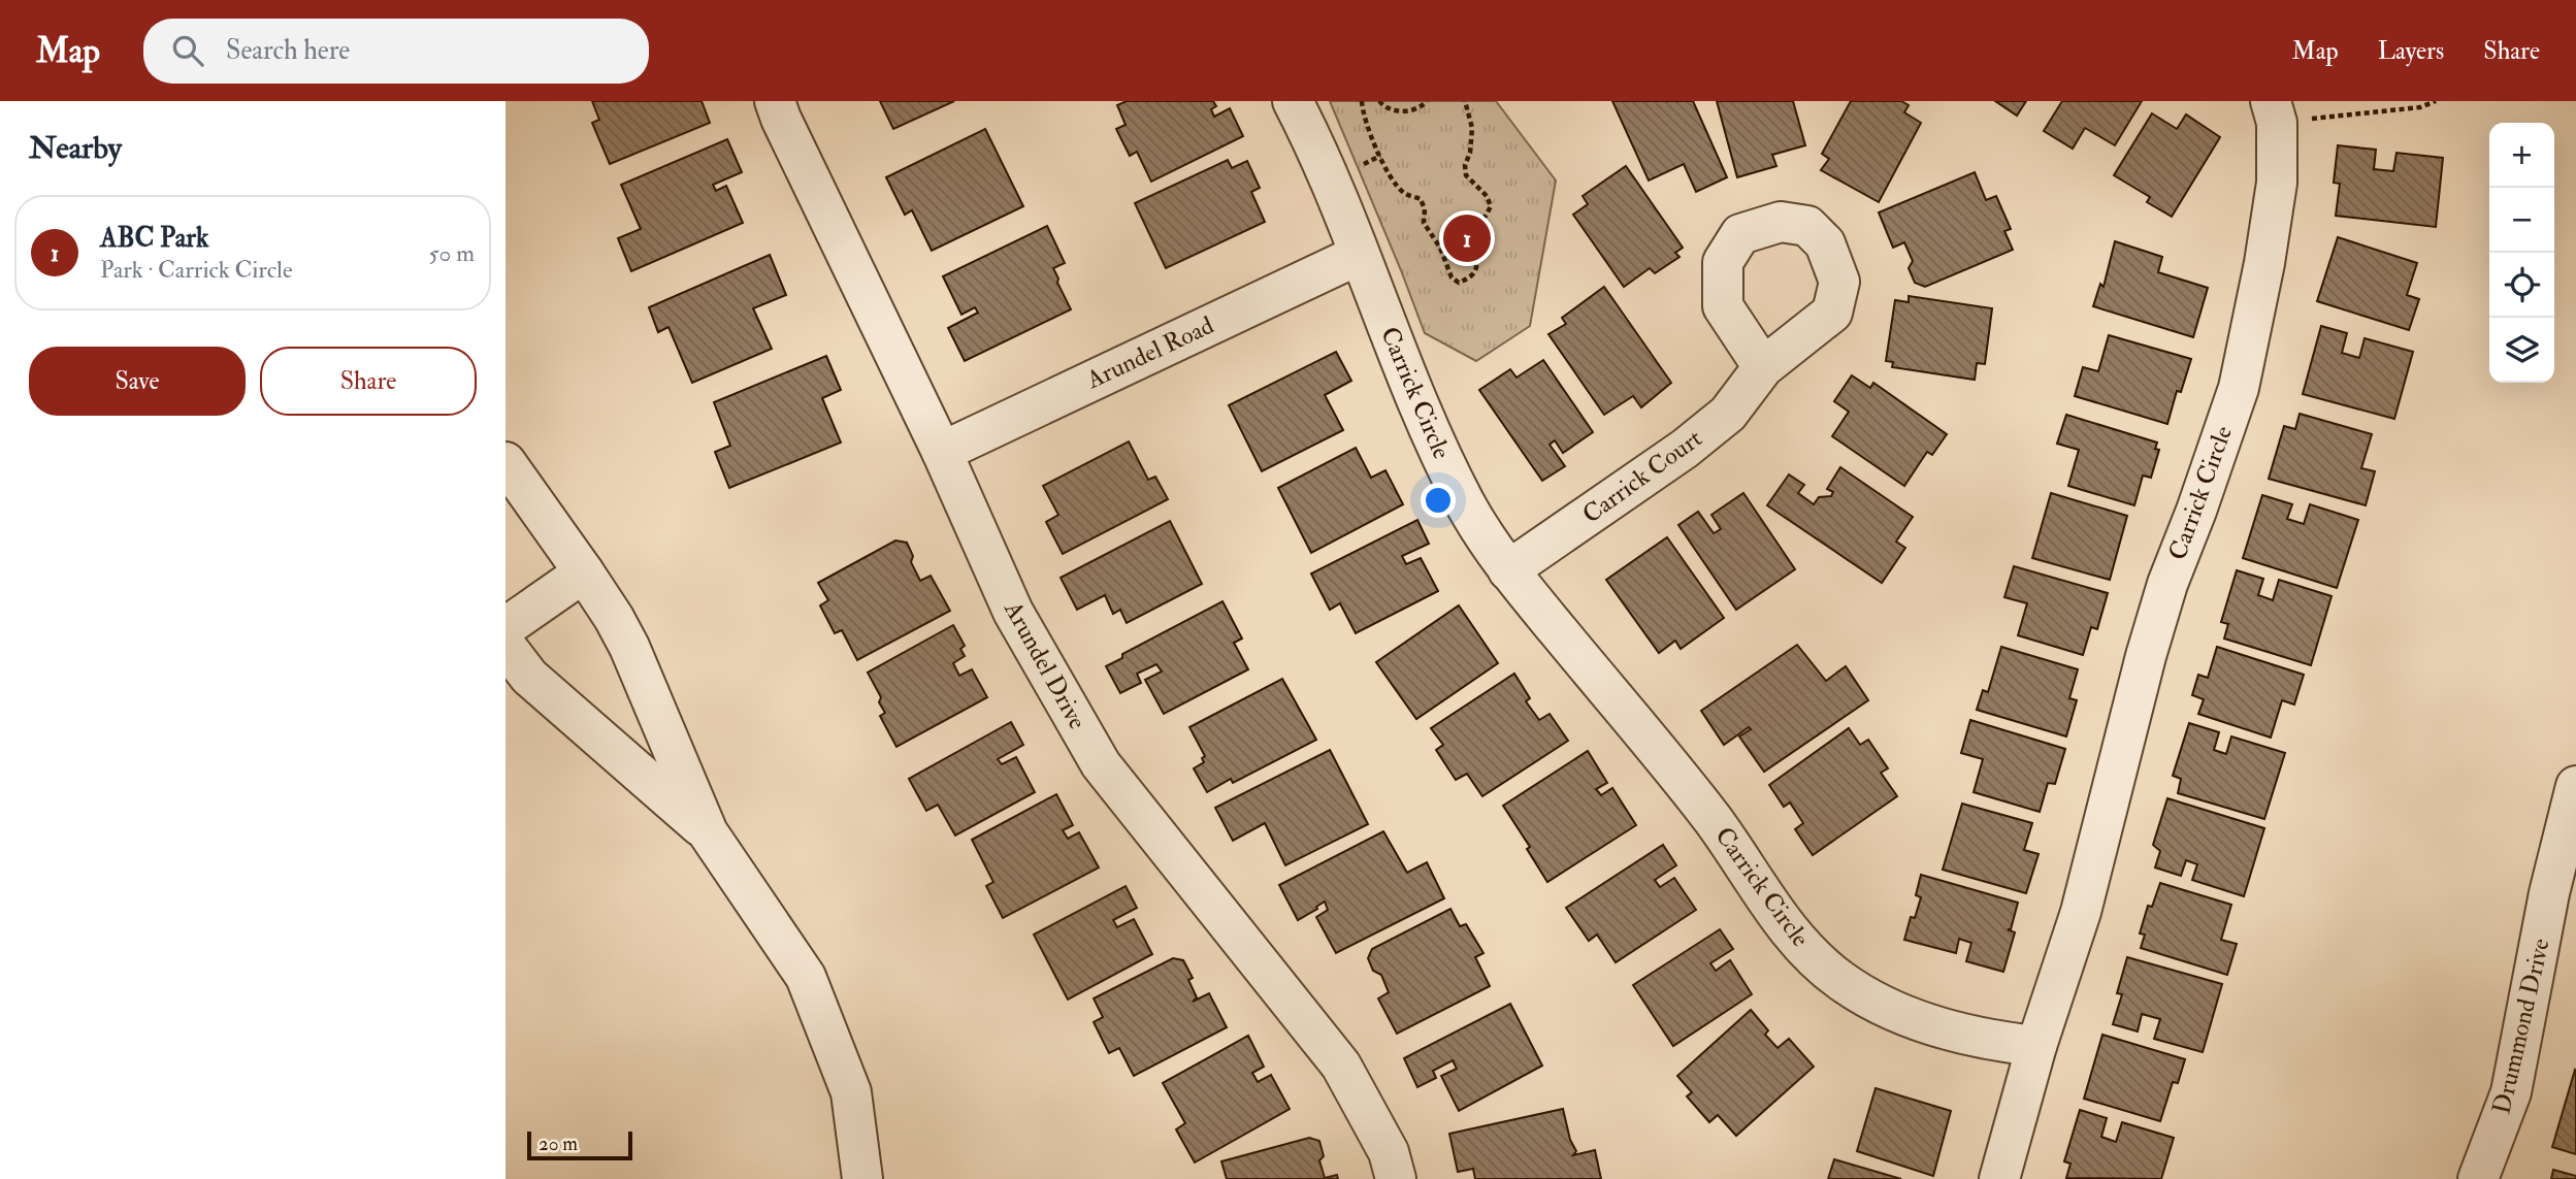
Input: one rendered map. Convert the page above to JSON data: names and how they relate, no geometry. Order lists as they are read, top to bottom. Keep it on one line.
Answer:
{"streets":{"street":["Arundel Road","Carrick Circle","Carrick Court","Arundel Drive","Drummond Drive"]},"crossings":[["Arundel Road","Carrick Circle"],["Arundel Road","Arundel Drive"],["Carrick Circle","Carrick Court"]],"scale_bar":"20 m","page":{"header":"Map","search":"Search here","nav":["Map","Layers","Share"],"heading":"Nearby","map_buttons":["+","−"],"list":[{"mark":"1","name":"ABC Park","note":"Park · Carrick Circle","value":"50 m"}],"pins":"1","buttons":["Save","Share"],"scale":"20 m"}}
